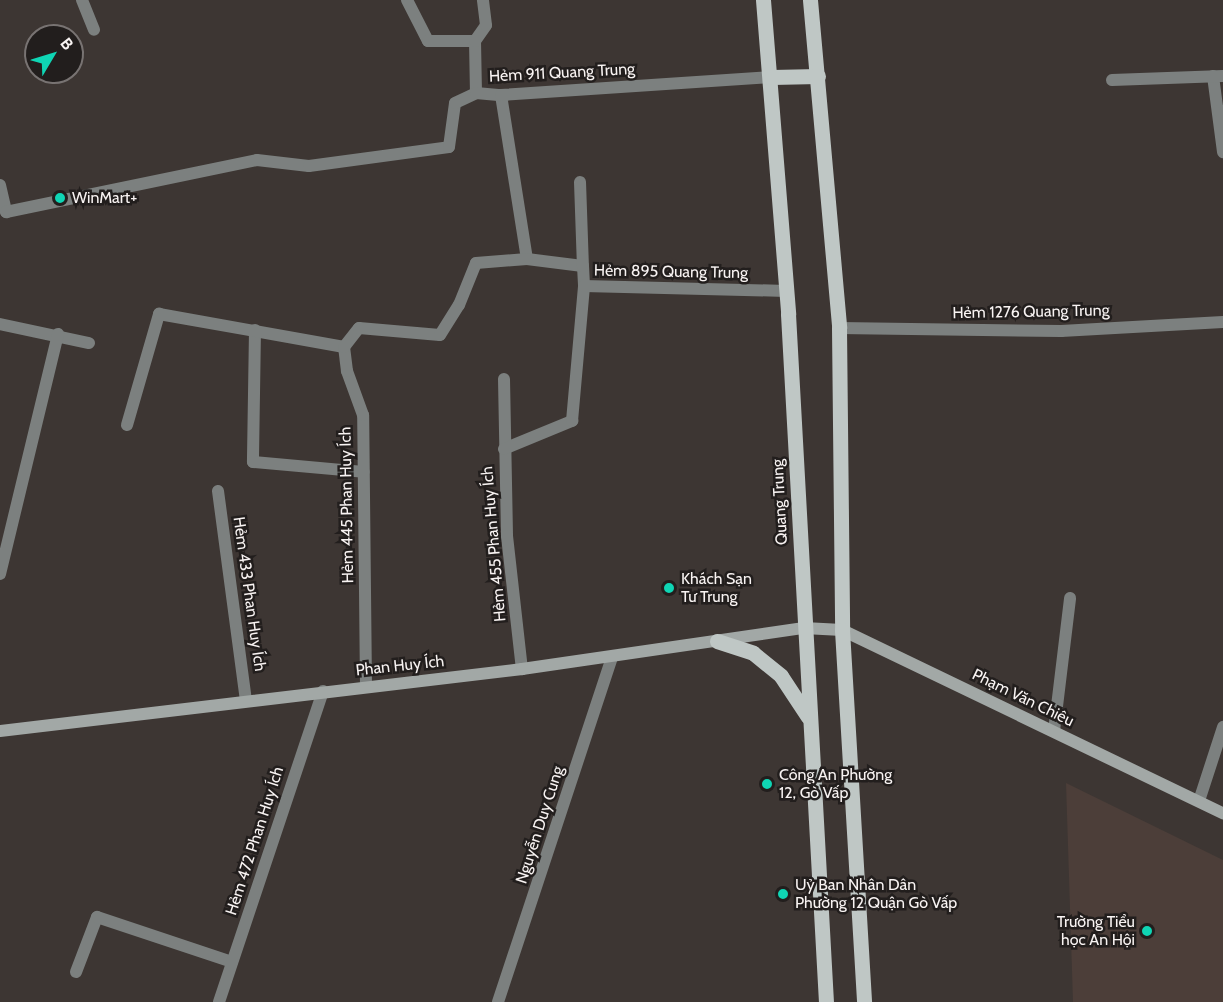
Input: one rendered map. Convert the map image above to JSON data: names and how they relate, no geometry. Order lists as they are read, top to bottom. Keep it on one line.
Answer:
{"streets":{"main road":["Quang Trung","Phan Huy Ích","Phạm Văn Chiêu"],"street":["Hẻm 911 Quang Trung","Hẻm 895 Quang Trung","Hẻm 1276 Quang Trung","Hẻm 445 Phan Huy Ích","Hẻm 455 Phan Huy Ích","Hẻm 433 Phan Huy Ích","Nguyễn Duy Cung","Hẻm 472 Phan Huy Ích"]},"crossings":[["Hẻm 911 Quang Trung","Quang Trung"],["Hẻm 895 Quang Trung","Quang Trung"],["Hẻm 895 Quang Trung","Hẻm 455 Phan Huy Ích"],["Quang Trung","Phan Huy Ích"],["Quang Trung","Phạm Văn Chiêu"],["Hẻm 445 Phan Huy Ích","Phan Huy Ích"],["Hẻm 455 Phan Huy Ích","Phan Huy Ích"],["Hẻm 433 Phan Huy Ích","Phan Huy Ích"],["Phan Huy Ích","Phạm Văn Chiêu"],["Phan Huy Ích","Nguyễn Duy Cung"],["Phan Huy Ích","Hẻm 472 Phan Huy Ích"]],"places":["WinMart+","Khách Sạn Tư Trung","Công An Phường 12, Gò Vấp","Uỷ Ban Nhân Dân Phường 12 Quận Gò Vấp","Trường Tiểu học An Hội"],"north":"top right"}
